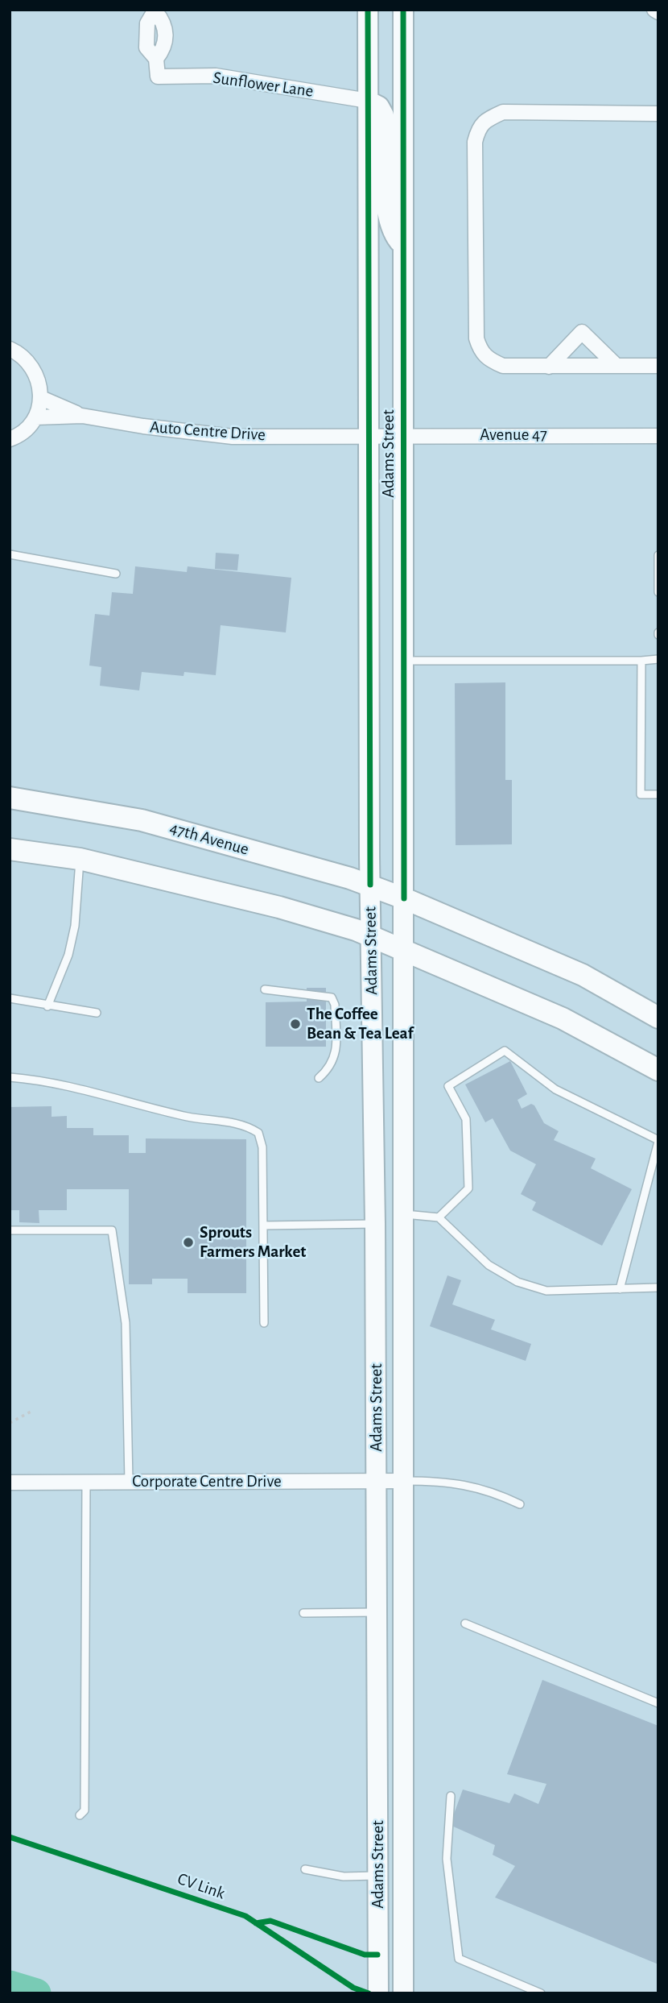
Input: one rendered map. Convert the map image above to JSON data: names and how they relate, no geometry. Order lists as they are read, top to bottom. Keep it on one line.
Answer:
{"streets":{"main road":["47th Avenue"],"street":["Sunflower Lane","Auto Centre Drive","Avenue 47","Adams Street","Corporate Centre Drive"],"cycle path":["CV Link"]},"crossings":[["Sunflower Lane","Adams Street"],["Auto Centre Drive","Avenue 47"],["Auto Centre Drive","Adams Street"],["Avenue 47","Adams Street"],["Adams Street","47th Avenue"],["Adams Street","Corporate Centre Drive"]],"places":["The Coffee Bean & Tea Leaf","Sprouts Farmers Market"]}
